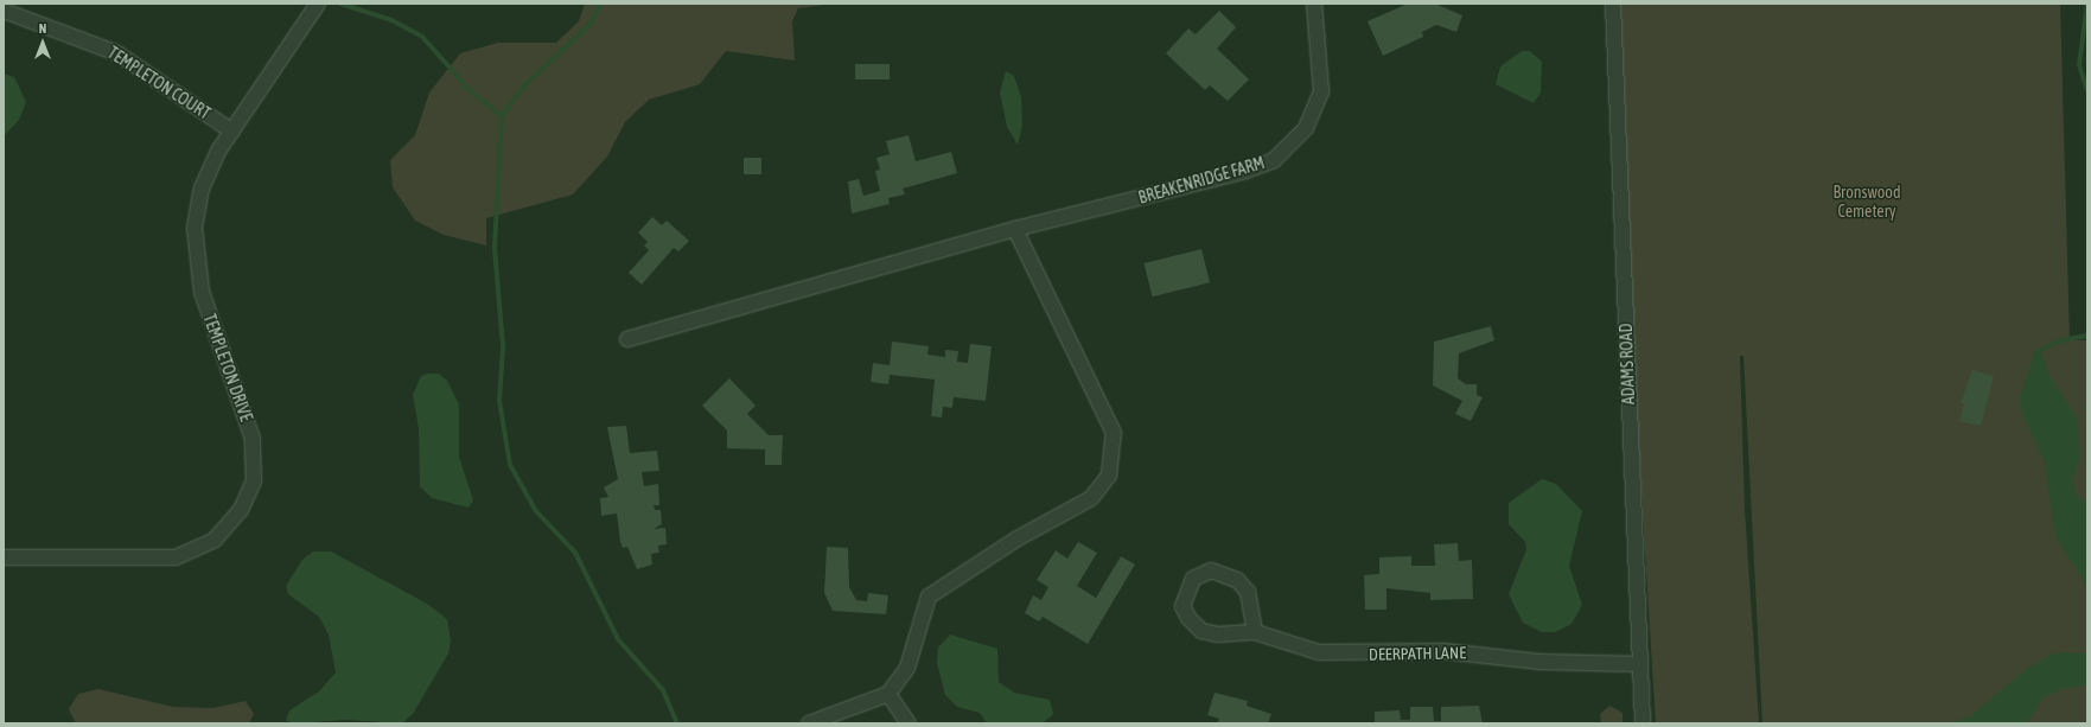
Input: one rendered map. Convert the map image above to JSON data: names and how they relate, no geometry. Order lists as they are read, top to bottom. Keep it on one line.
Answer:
{"streets":{"street":["TEMPLETON COURT","BREAKENRIDGE FARM","ADAMS ROAD","TEMPLETON DRIVE","DEERPATH LANE"]},"crossings":[["TEMPLETON COURT","TEMPLETON DRIVE"],["ADAMS ROAD","DEERPATH LANE"]],"parks":["Bronswood Cemetery"],"north":"top"}
